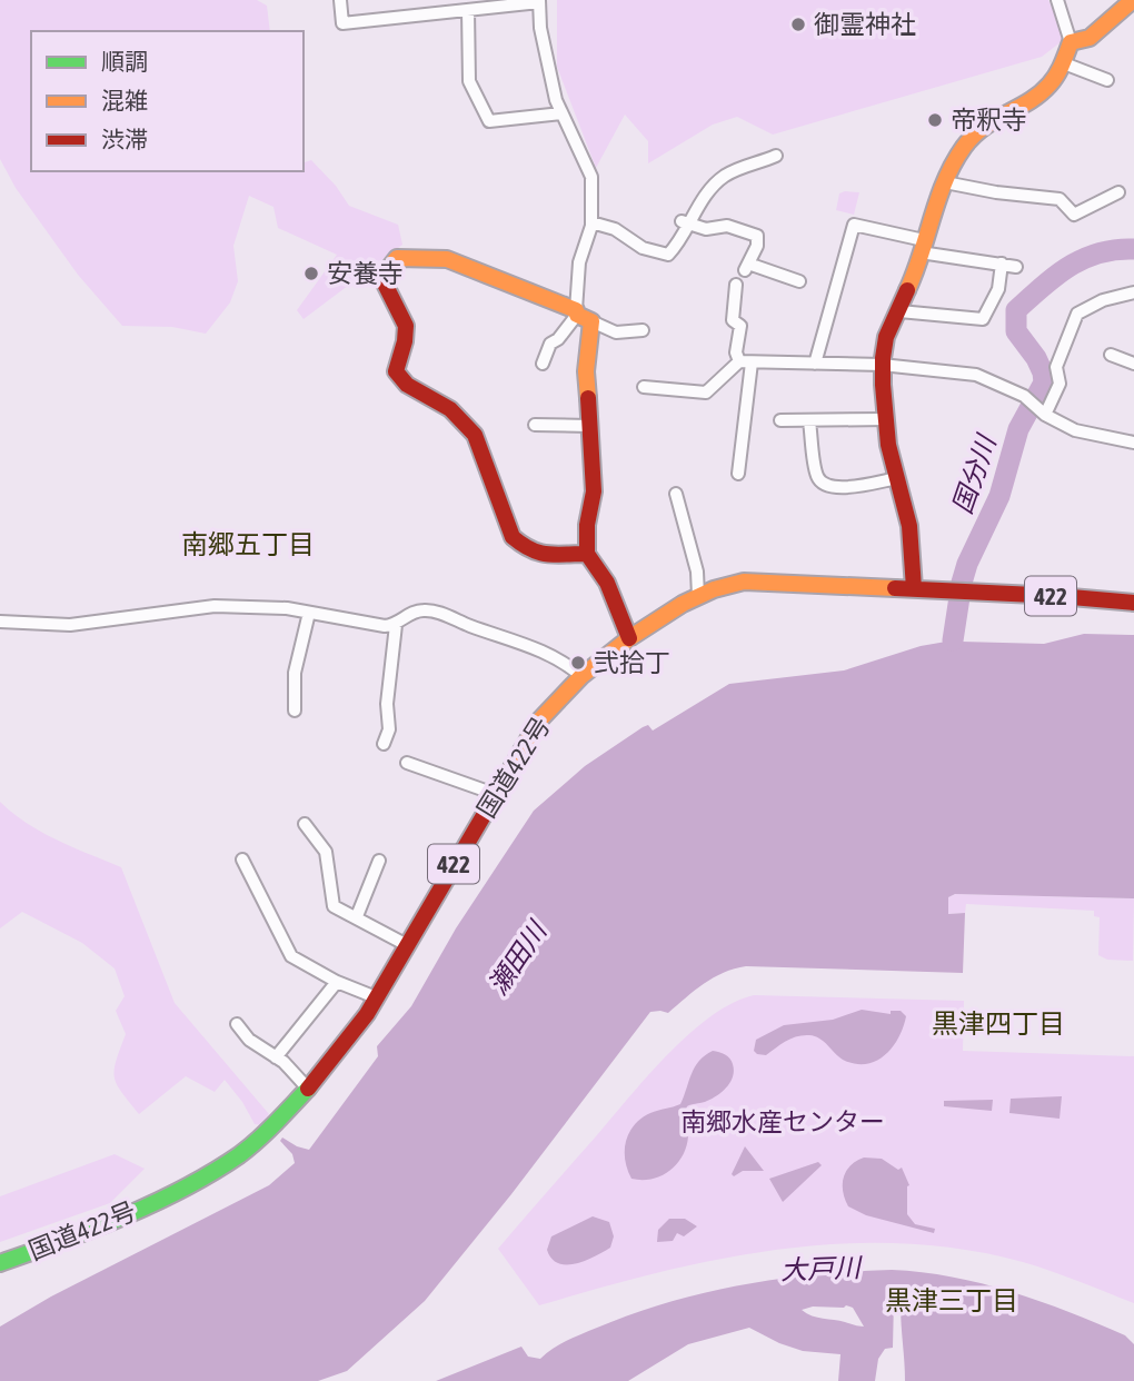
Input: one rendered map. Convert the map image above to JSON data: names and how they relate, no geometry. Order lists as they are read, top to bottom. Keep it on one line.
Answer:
{"streets":{"main road":["422","国道422号"]},"districts":["南郷五丁目","黒津四丁目","黒津三丁目"],"water":["国分川","瀬田川","大戸川"],"parks":["南郷水産センター"],"places":["御霊神社","帝釈寺","安養寺","弐拾丁"],"legend":["順調","混雑","渋滞"]}
